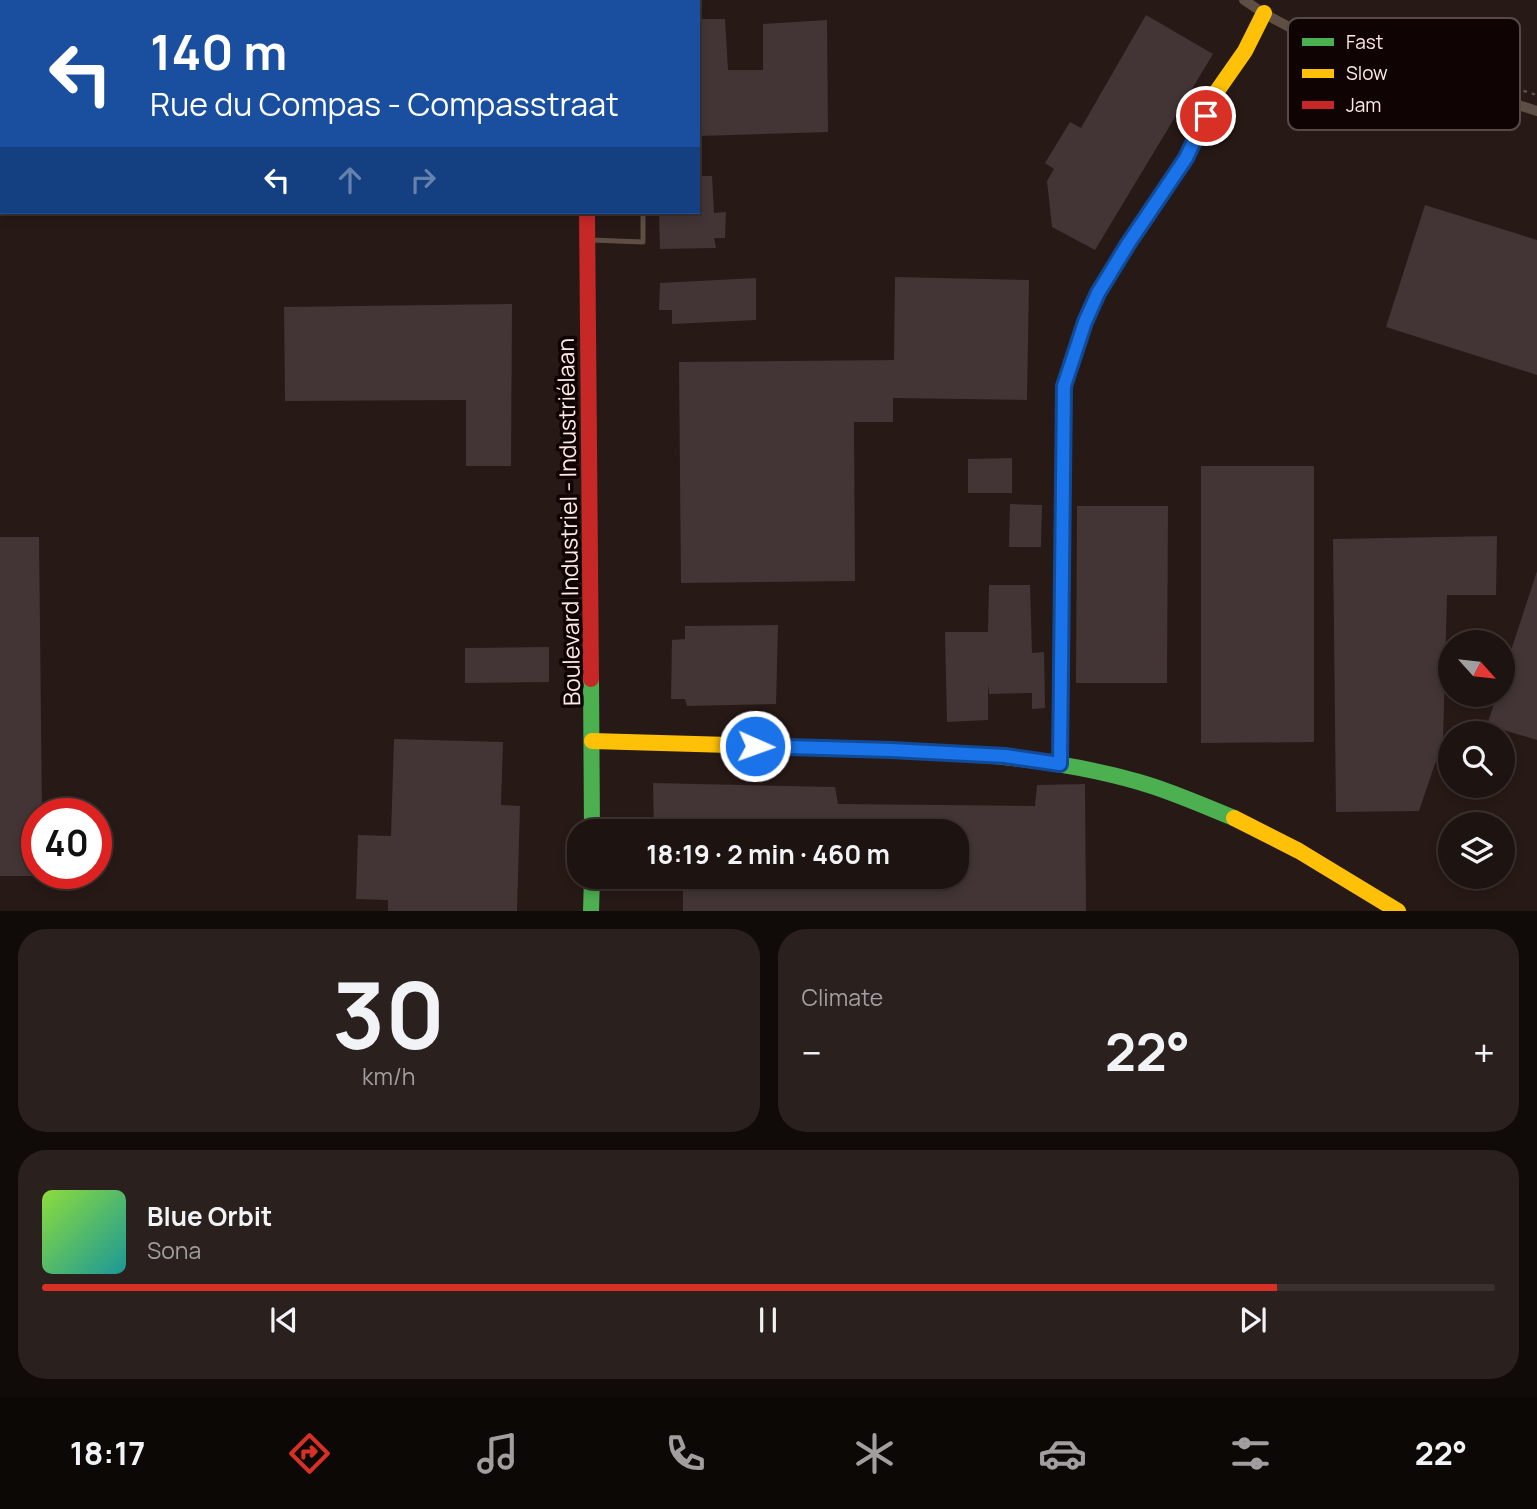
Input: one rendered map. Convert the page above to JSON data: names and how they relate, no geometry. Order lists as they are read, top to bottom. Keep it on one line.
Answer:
{"streets":{"street":["Boulevard Industriel - Industriélaan"]},"legend":["Fast","Slow","Jam"],"north":"bottom right","page":{"turn":["140 m","Rue du Compas - Compasstraat"],"limit":"40","trip":"18:19 · 2 min · 460 m","tile":[["30","km/h"],"Climate"],"heat":["−","22°","+"],"song":["Blue Orbit","Sona"],"tabs":["18:17","22°"]}}
